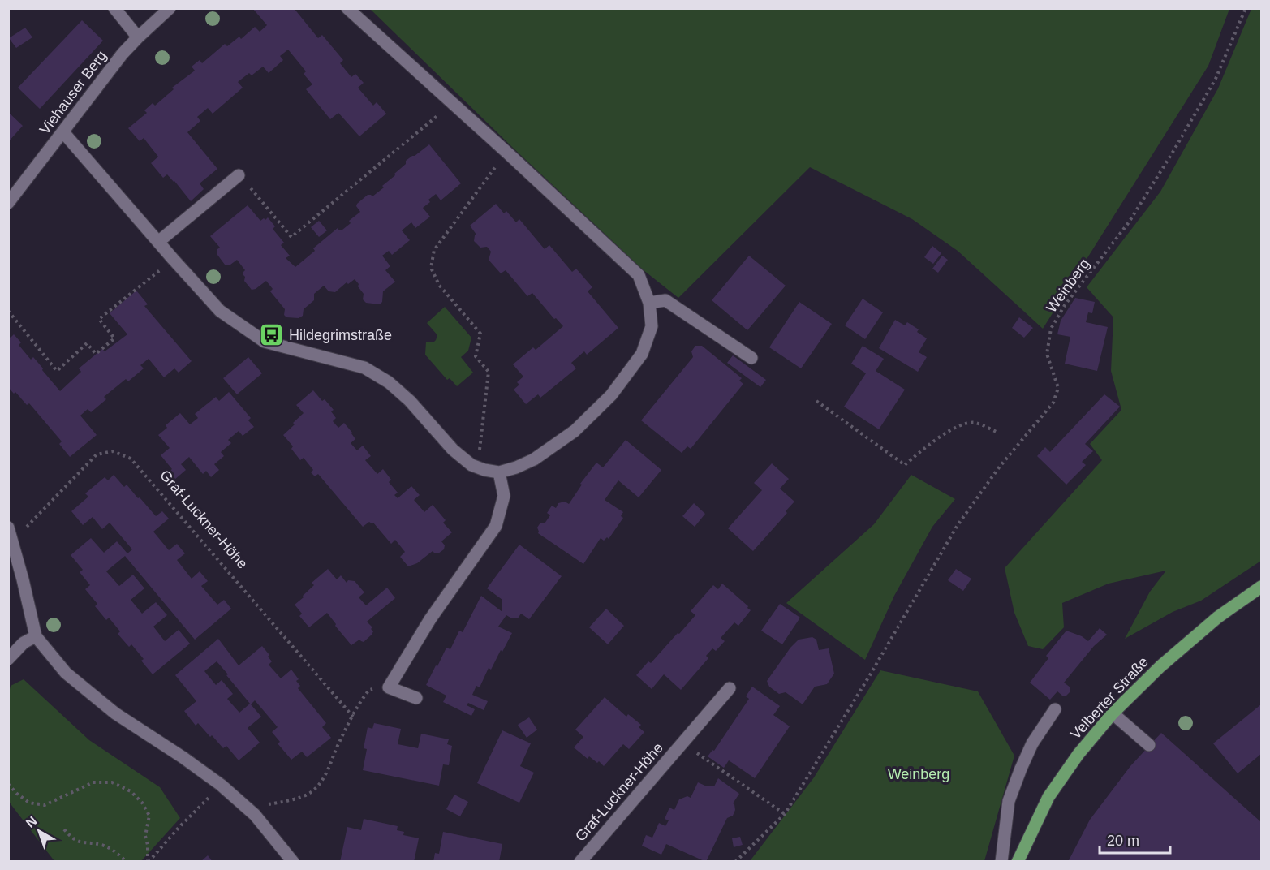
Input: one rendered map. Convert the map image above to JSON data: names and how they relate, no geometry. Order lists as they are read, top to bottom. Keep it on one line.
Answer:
{"streets":{"main road":["Velberter Straße"],"street":["Viehauser Berg","Graf-Luckner-Höhe"],"path":["Weinberg"]},"crossings":[["Weinberg","Graf-Luckner-Höhe"]],"parks":["Weinberg"],"places":{"bus stop":["Hildegrimstraße"]},"scale_bar":"20 m","north":"top left"}
